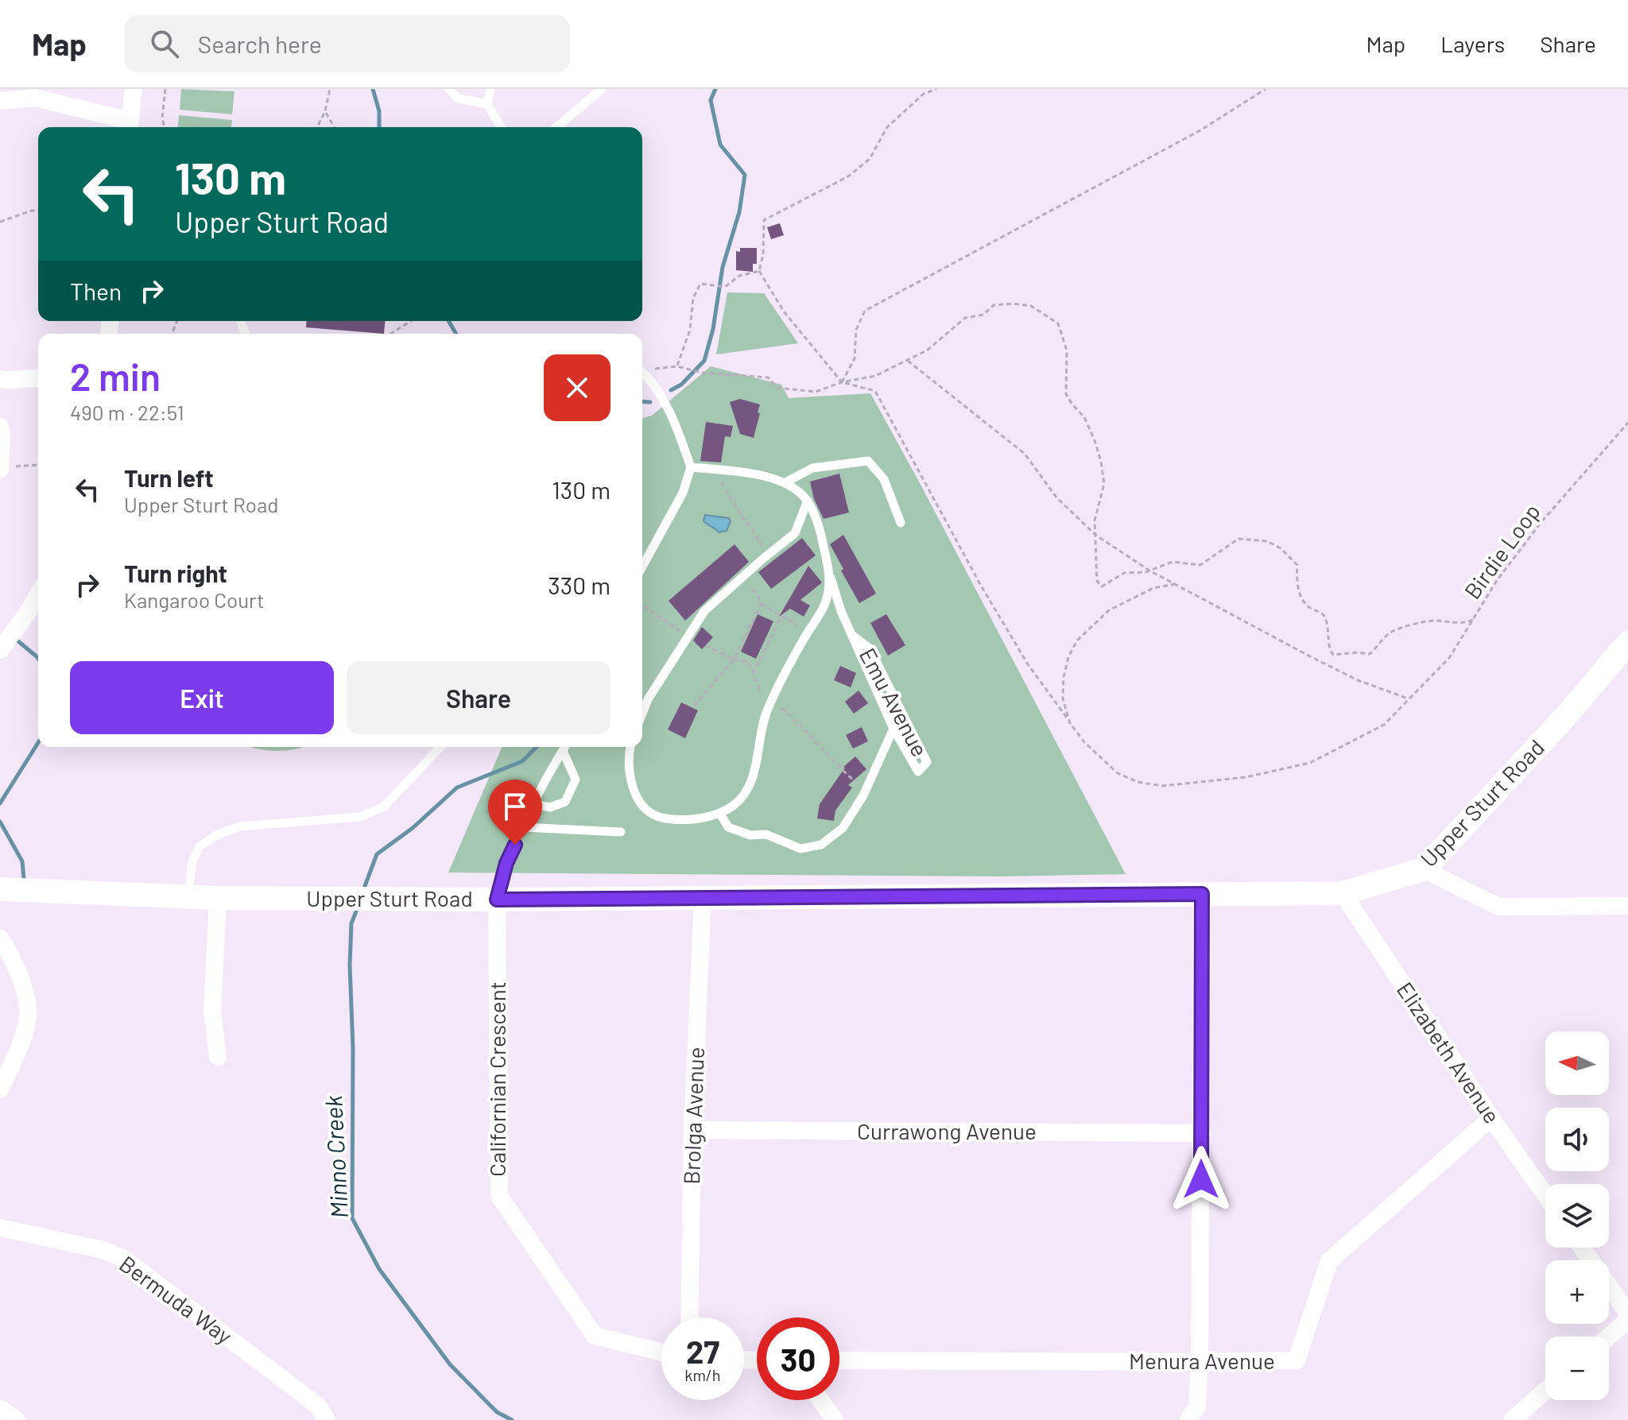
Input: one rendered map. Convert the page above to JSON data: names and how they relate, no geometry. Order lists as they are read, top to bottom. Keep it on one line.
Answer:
{"streets":{"main road":["Upper Sturt Road"],"street":["Elizabeth Avenue","Californian Crescent","Brolga Avenue","Currawong Avenue","Bermuda Way","Menura Avenue"],"lane":["Emu Avenue"],"path":["Birdie Loop"]},"crossings":[["Upper Sturt Road","Elizabeth Avenue"],["Upper Sturt Road","Californian Crescent"],["Upper Sturt Road","Brolga Avenue"],["Elizabeth Avenue","Menura Avenue"],["Brolga Avenue","Currawong Avenue"]],"water":["Minno Creek"],"north":"left","page":{"header":"Map","search":"Search here","nav":["Map","Layers","Share"],"turn":["130 m","Upper Sturt Road"],"then":"Then","heading":["2 min","490 m · 22:51"],"list":[{"name":"Turn left","note":"Upper Sturt Road","value":"130 m"},{"name":"Turn right","note":"Kangaroo Court","value":"330 m"}],"buttons":["Exit","Share"],"map_buttons":["+","−"],"speed":"27 km/h","limit":"30"}}
